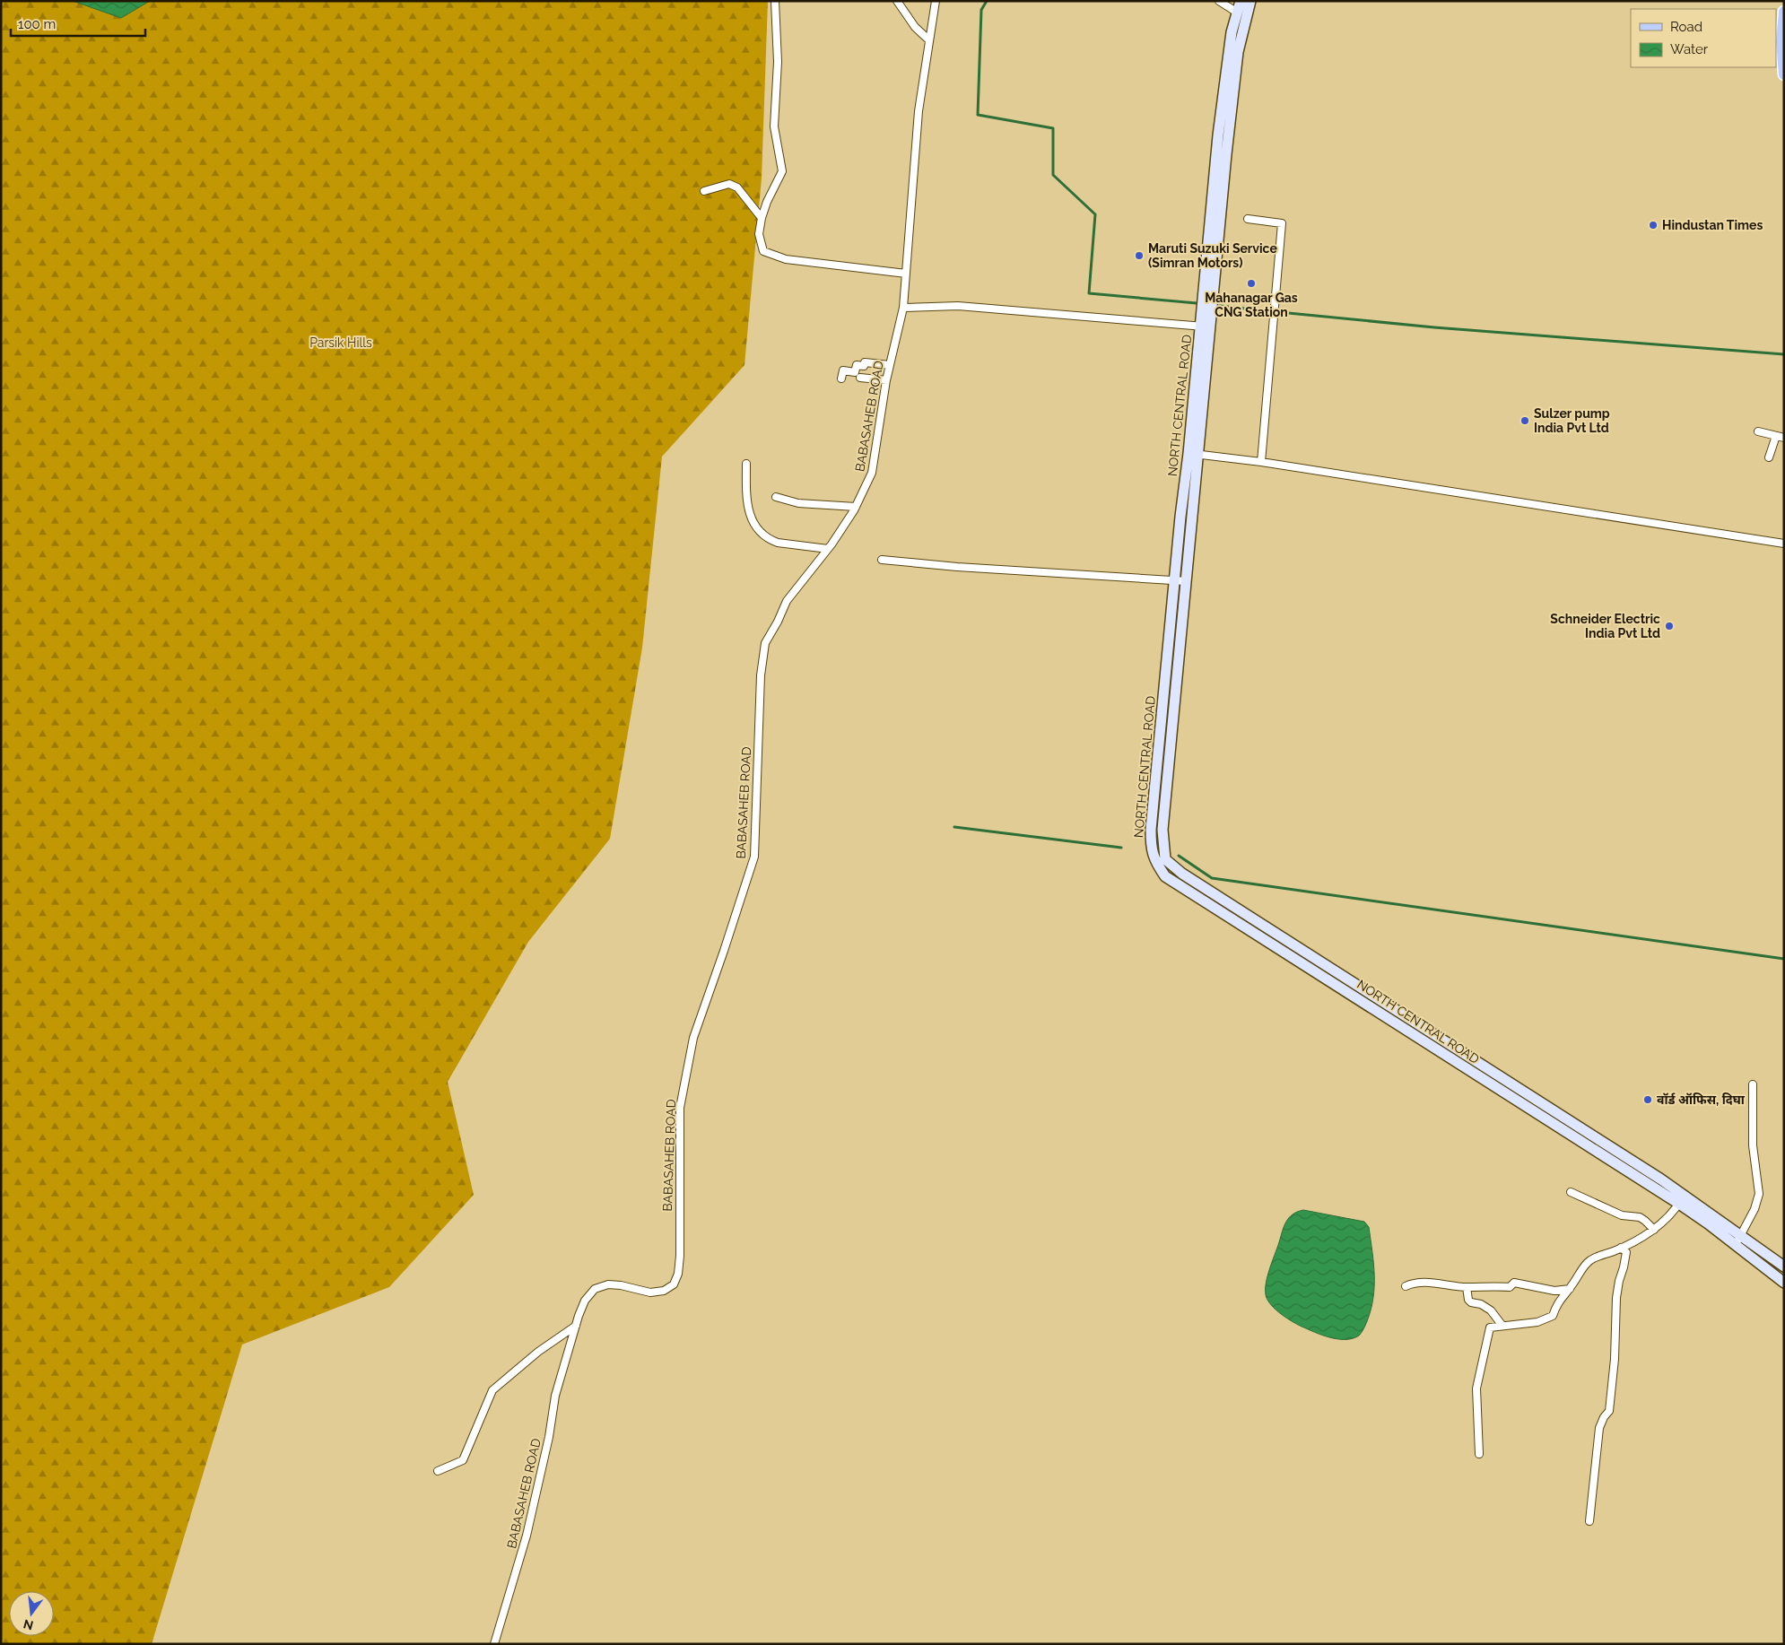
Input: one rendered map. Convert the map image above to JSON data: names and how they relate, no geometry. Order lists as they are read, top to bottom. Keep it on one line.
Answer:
{"streets":{"main road":["NORTH CENTRAL ROAD"],"street":["BABASAHEB ROAD"]},"parks":["Parsik Hills"],"places":["Hindustan Times","Maruti Suzuki Service (Simran Motors)","Mahanagar Gas CNG Station","Sulzer pump India Pvt Ltd","Schneider Electric India Pvt Ltd","वॉर्ड ऑफिस, दिघा"],"legend":["Road","Water"],"scale_bar":"100 m","north":"bottom"}
